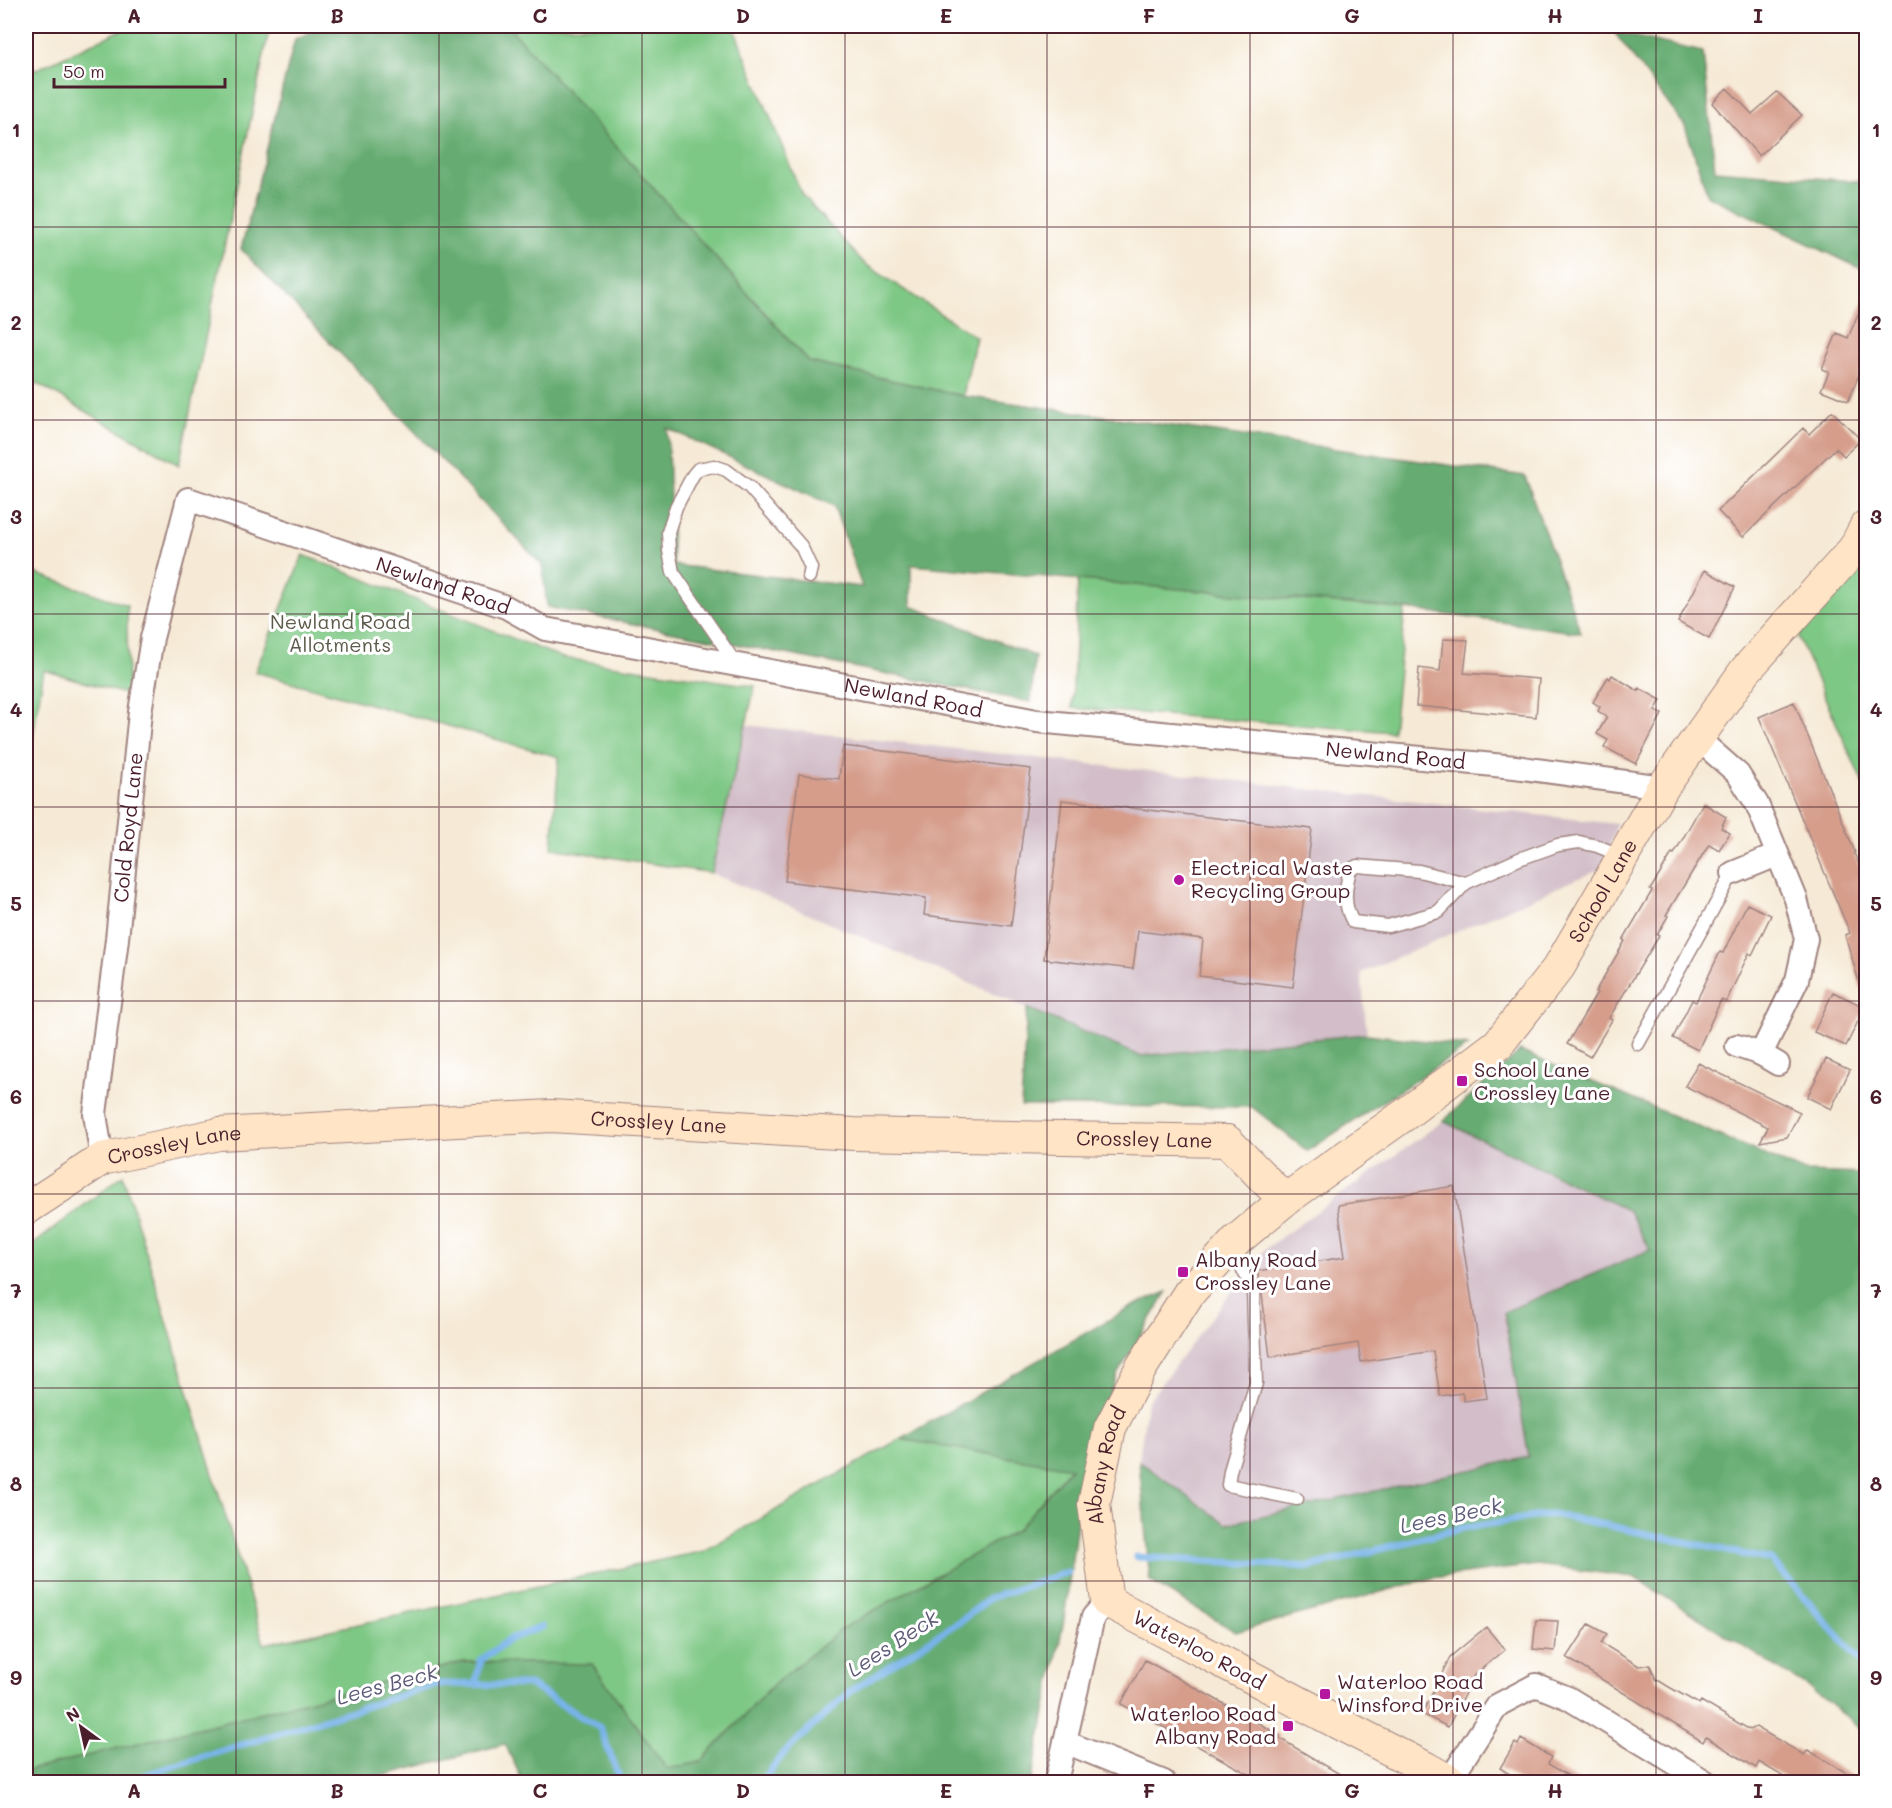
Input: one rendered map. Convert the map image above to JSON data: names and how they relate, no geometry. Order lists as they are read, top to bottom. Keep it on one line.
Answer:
{"streets":{"street":["Newland Road","Cold Royd Lane","School Lane","Crossley Lane","Albany Road","Waterloo Road"]},"crossings":[["Newland Road","Cold Royd Lane"],["Newland Road","School Lane"],["Cold Royd Lane","Crossley Lane"],["School Lane","Crossley Lane"],["School Lane","Albany Road"],["Crossley Lane","Albany Road"],["Albany Road","Waterloo Road"]],"water":["Lees Beck"],"parks":["Newland Road Allotments"],"places":{"other":["Electrical Waste Recycling Group"],"transit":["School Lane Crossley Lane","Albany Road Crossley Lane","Waterloo Road Winsford Drive","Waterloo Road Albany Road"]},"scale_bar":"50 m","north":"top left","grid":{"columns":["A","B","C","D","E","F","G","H","I"],"rows":["1","2","3","4","5","6","7","8","9"]}}
